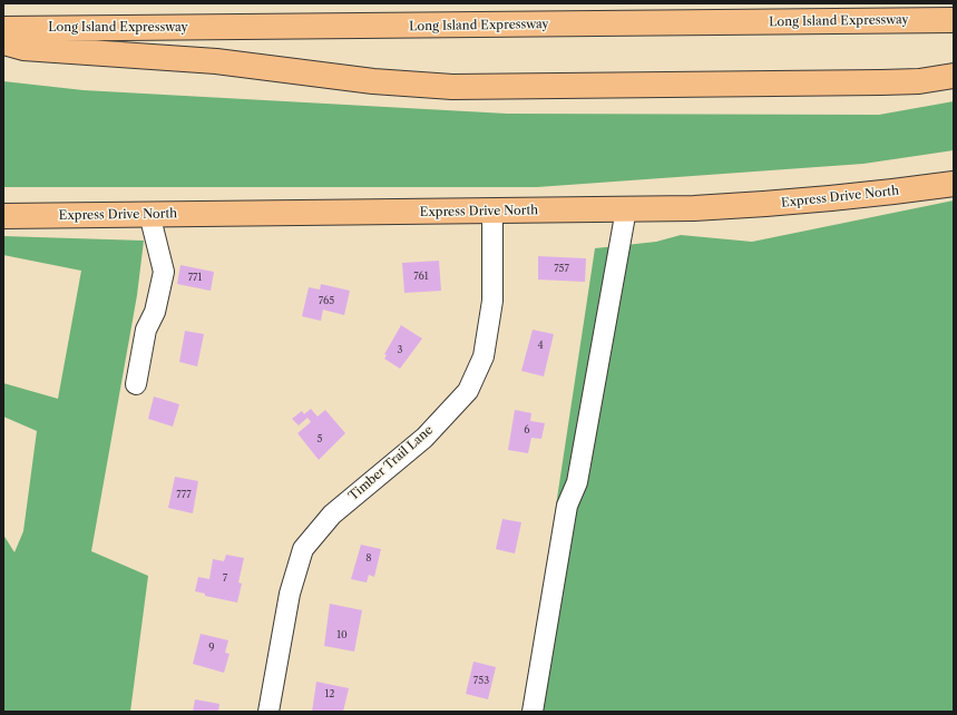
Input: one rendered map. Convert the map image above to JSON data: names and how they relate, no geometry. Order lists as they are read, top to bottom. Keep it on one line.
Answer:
{"streets":{"main road":["Long Island Expressway","Express Drive North"],"street":["Timber Trail Lane"]},"crossings":[["Express Drive North","Timber Trail Lane"]],"house_numbers":["757","761","771","765","4","3","6","5","777","8","7","10","9","753","12"]}
